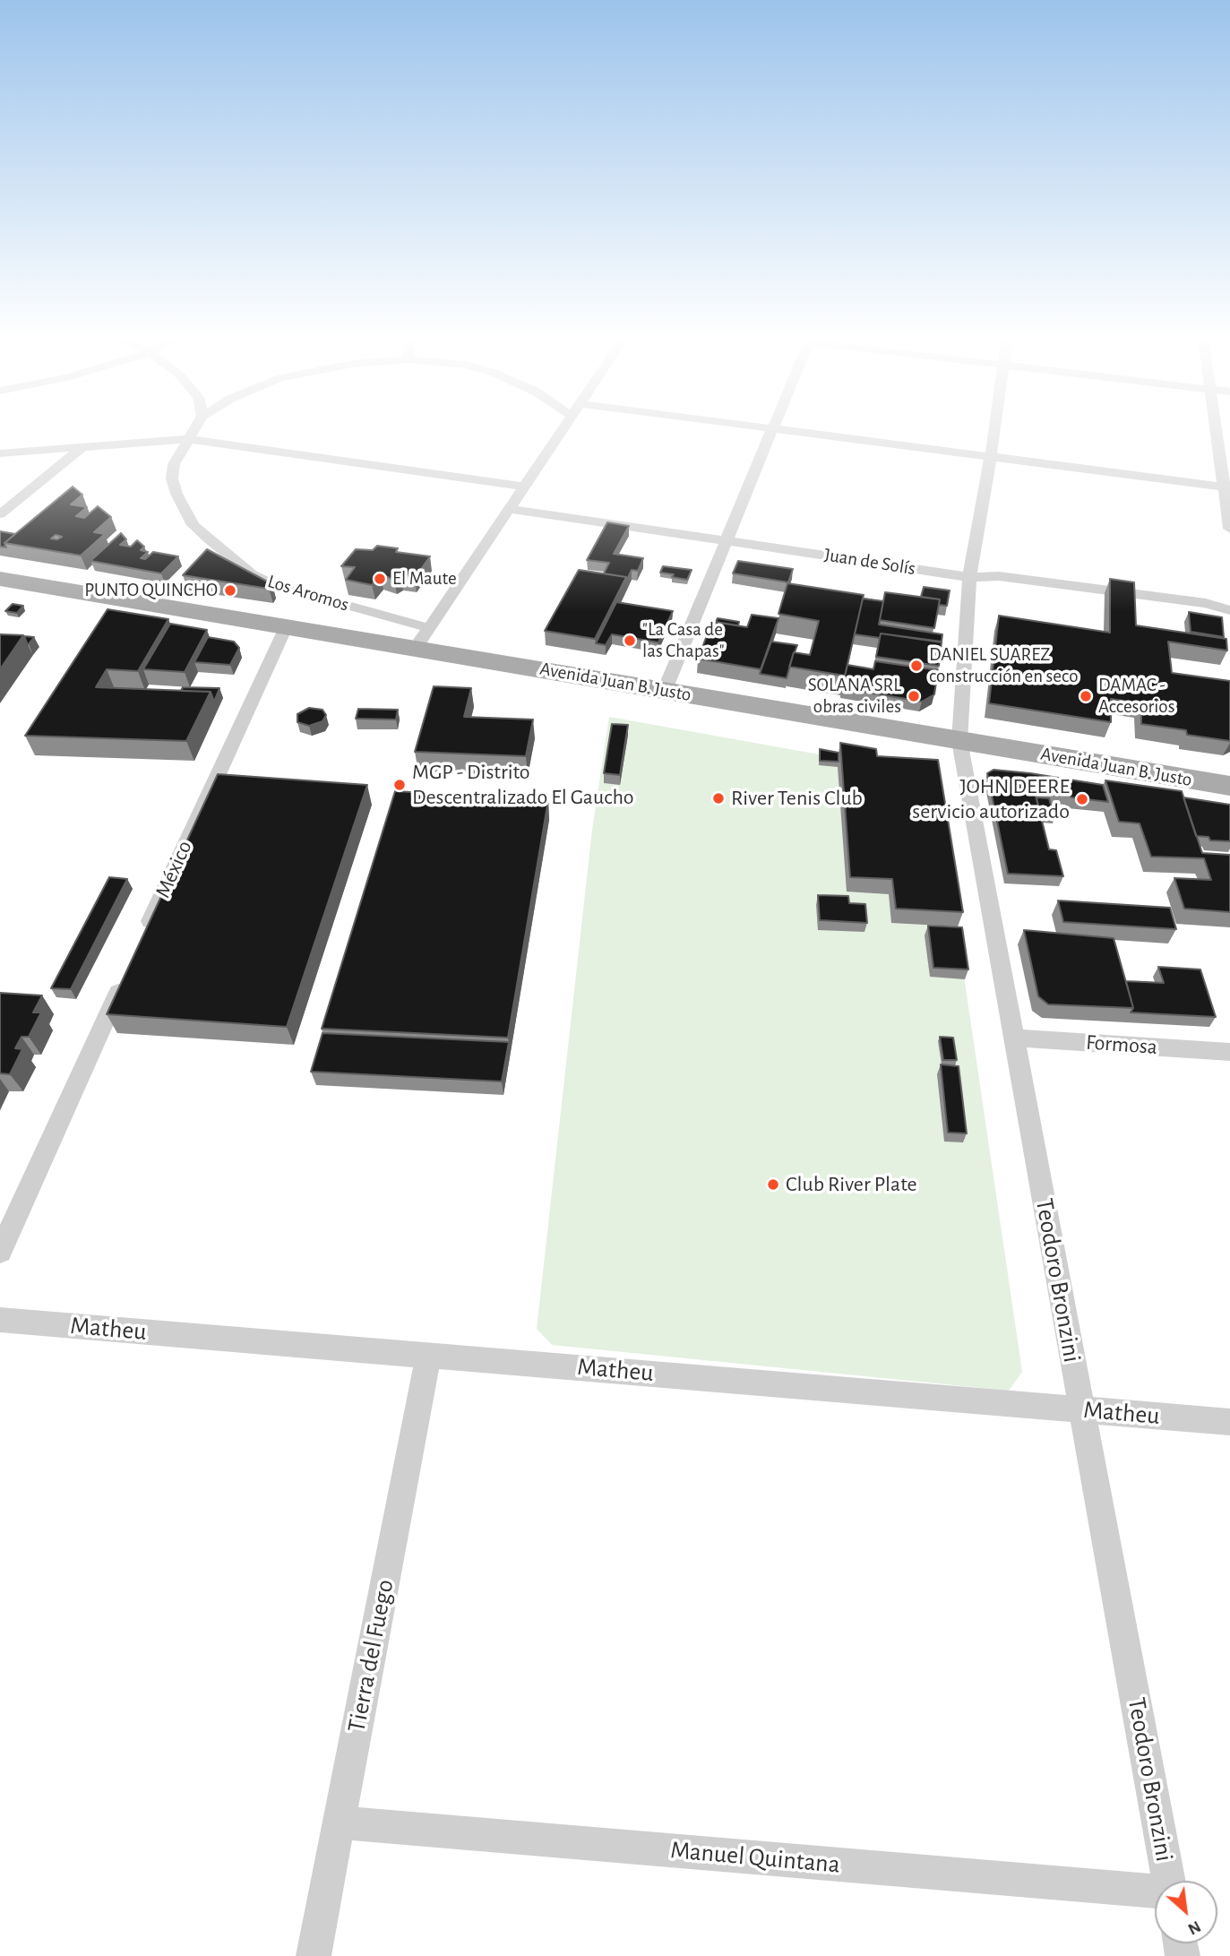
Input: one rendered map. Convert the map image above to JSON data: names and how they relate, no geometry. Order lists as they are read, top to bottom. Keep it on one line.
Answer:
{"streets":{"main road":["Avenida Juan B. Justo"],"street":["Juan de Solís","Los Aromos","México","Formosa","Teodoro Bronzini","Matheu","Tierra del Fuego","Manuel Quintana"]},"crossings":[["Los Aromos","Avenida Juan B. Justo"],["Avenida Juan B. Justo","México"],["Avenida Juan B. Justo","Teodoro Bronzini"],["Formosa","Teodoro Bronzini"],["Teodoro Bronzini","Matheu"],["Matheu","Tierra del Fuego"],["Tierra del Fuego","Manuel Quintana"]],"places":["El Maute","PUNTO QUINCHO","\"La Casa de las Chapas\"","DANIEL SUAREZ construcción en seco","SOLANA SRL obras civiles","DAMAC - Accesorios","MGP - Distrito Descentralizado El Gaucho","River Tenis Club","JOHN DEERE servicio autorizado","Club River Plate"],"north":"bottom right"}
